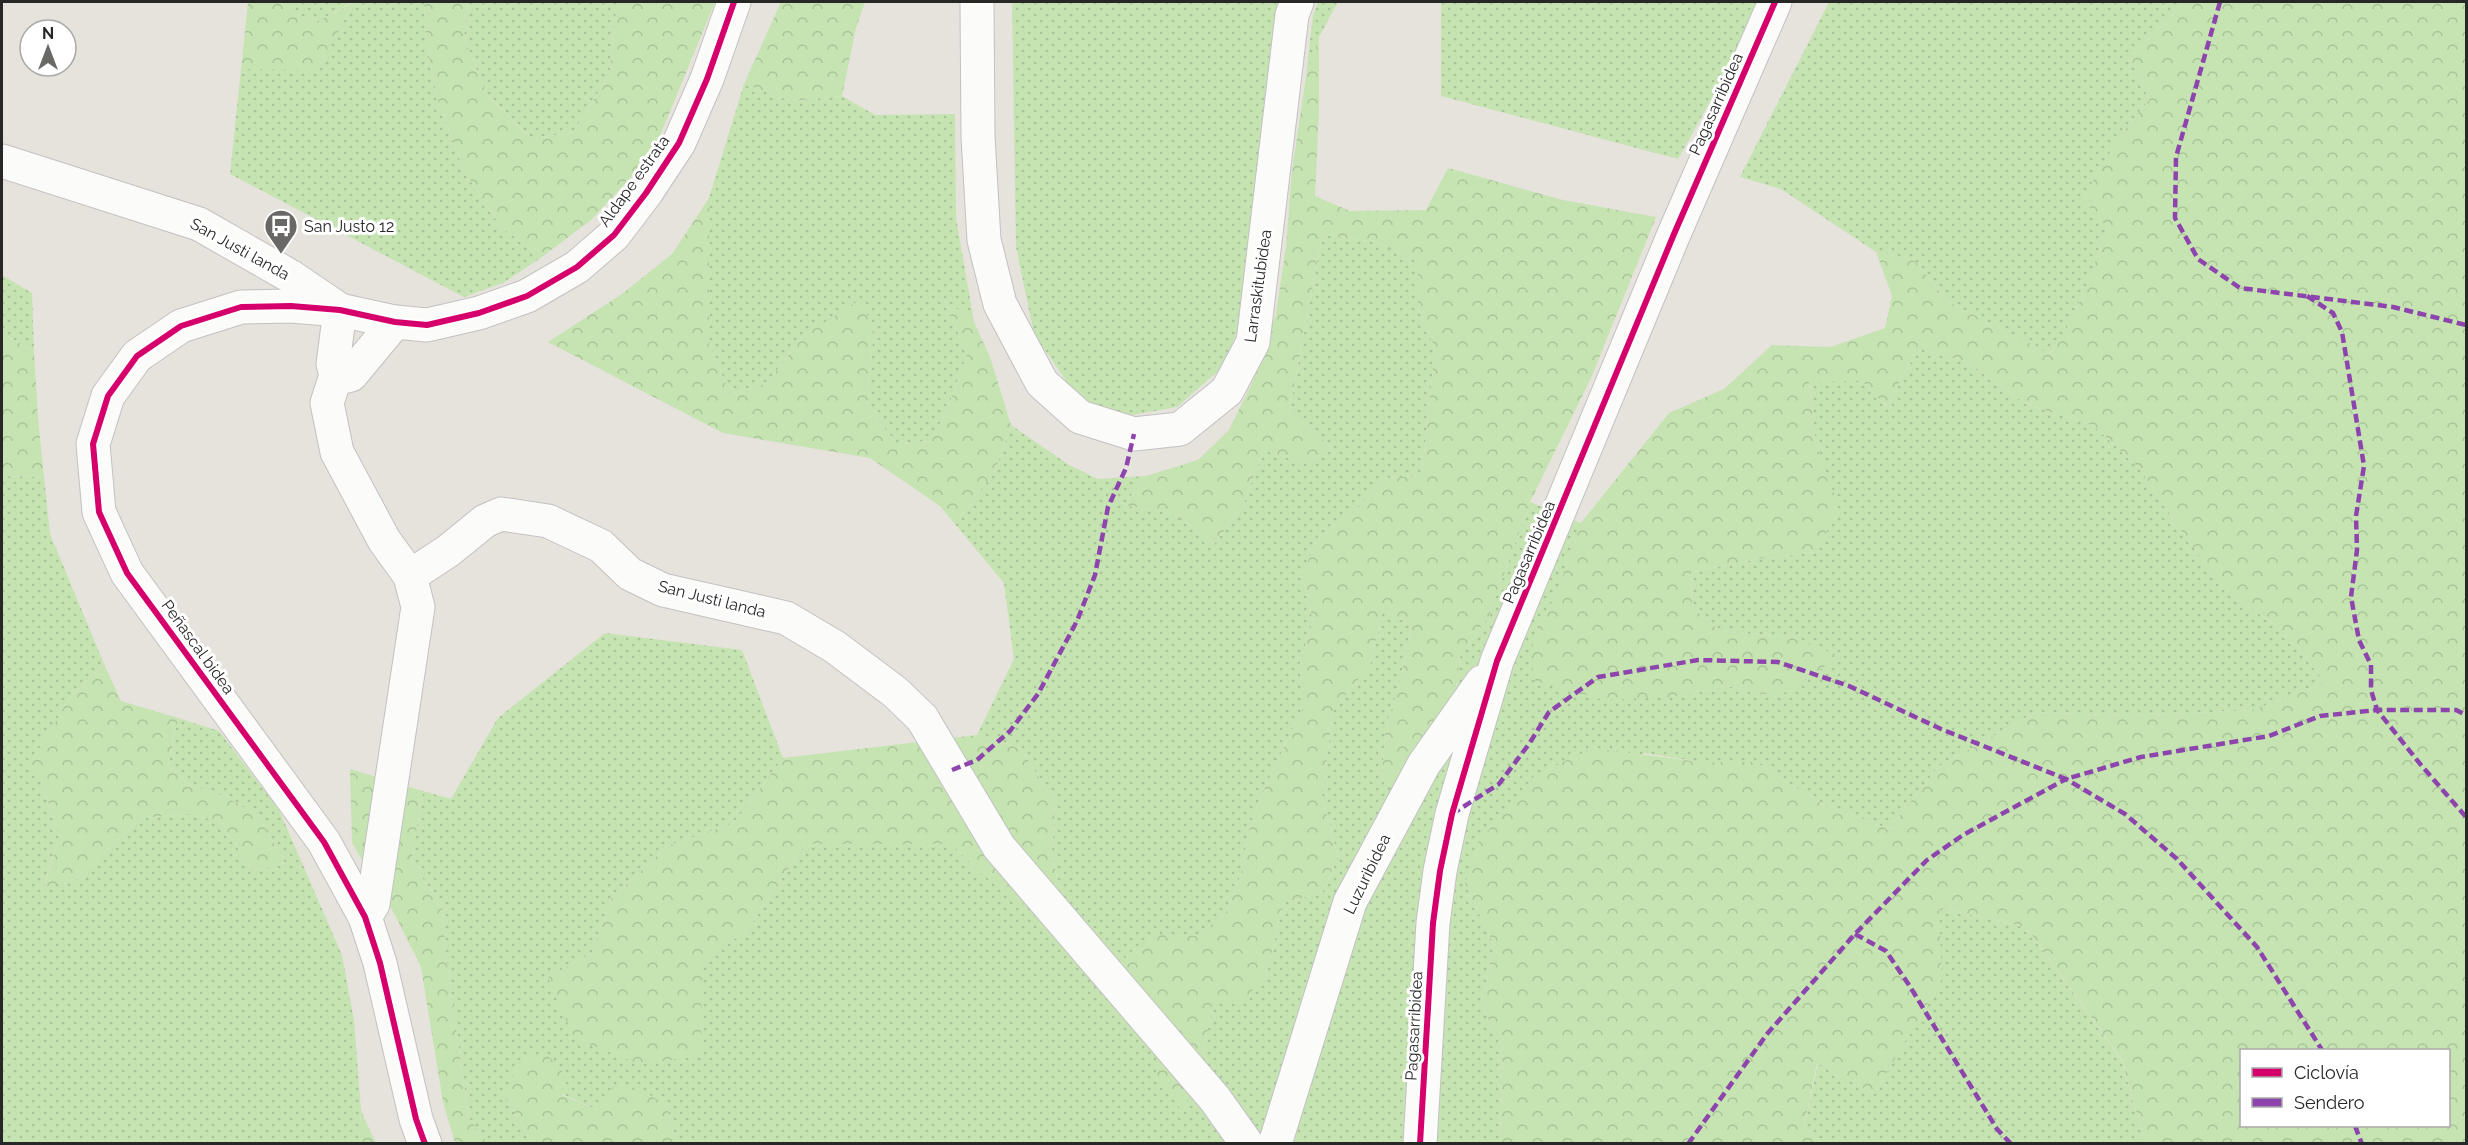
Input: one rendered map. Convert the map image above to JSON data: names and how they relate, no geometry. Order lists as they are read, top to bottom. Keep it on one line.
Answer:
{"streets":{"street":["Pagasarribidea","Aldape estrata","San Justi landa","Larraskitubidea","Peñascal bidea","Luzuribidea"]},"crossings":[["Pagasarribidea","Luzuribidea"],["Aldape estrata","San Justi landa"],["Aldape estrata","Peñascal bidea"],["San Justi landa","Peñascal bidea"]],"places":{"bus stop":["San Justo 12"]},"legend":["Ciclovía","Sendero"],"north":"top"}
